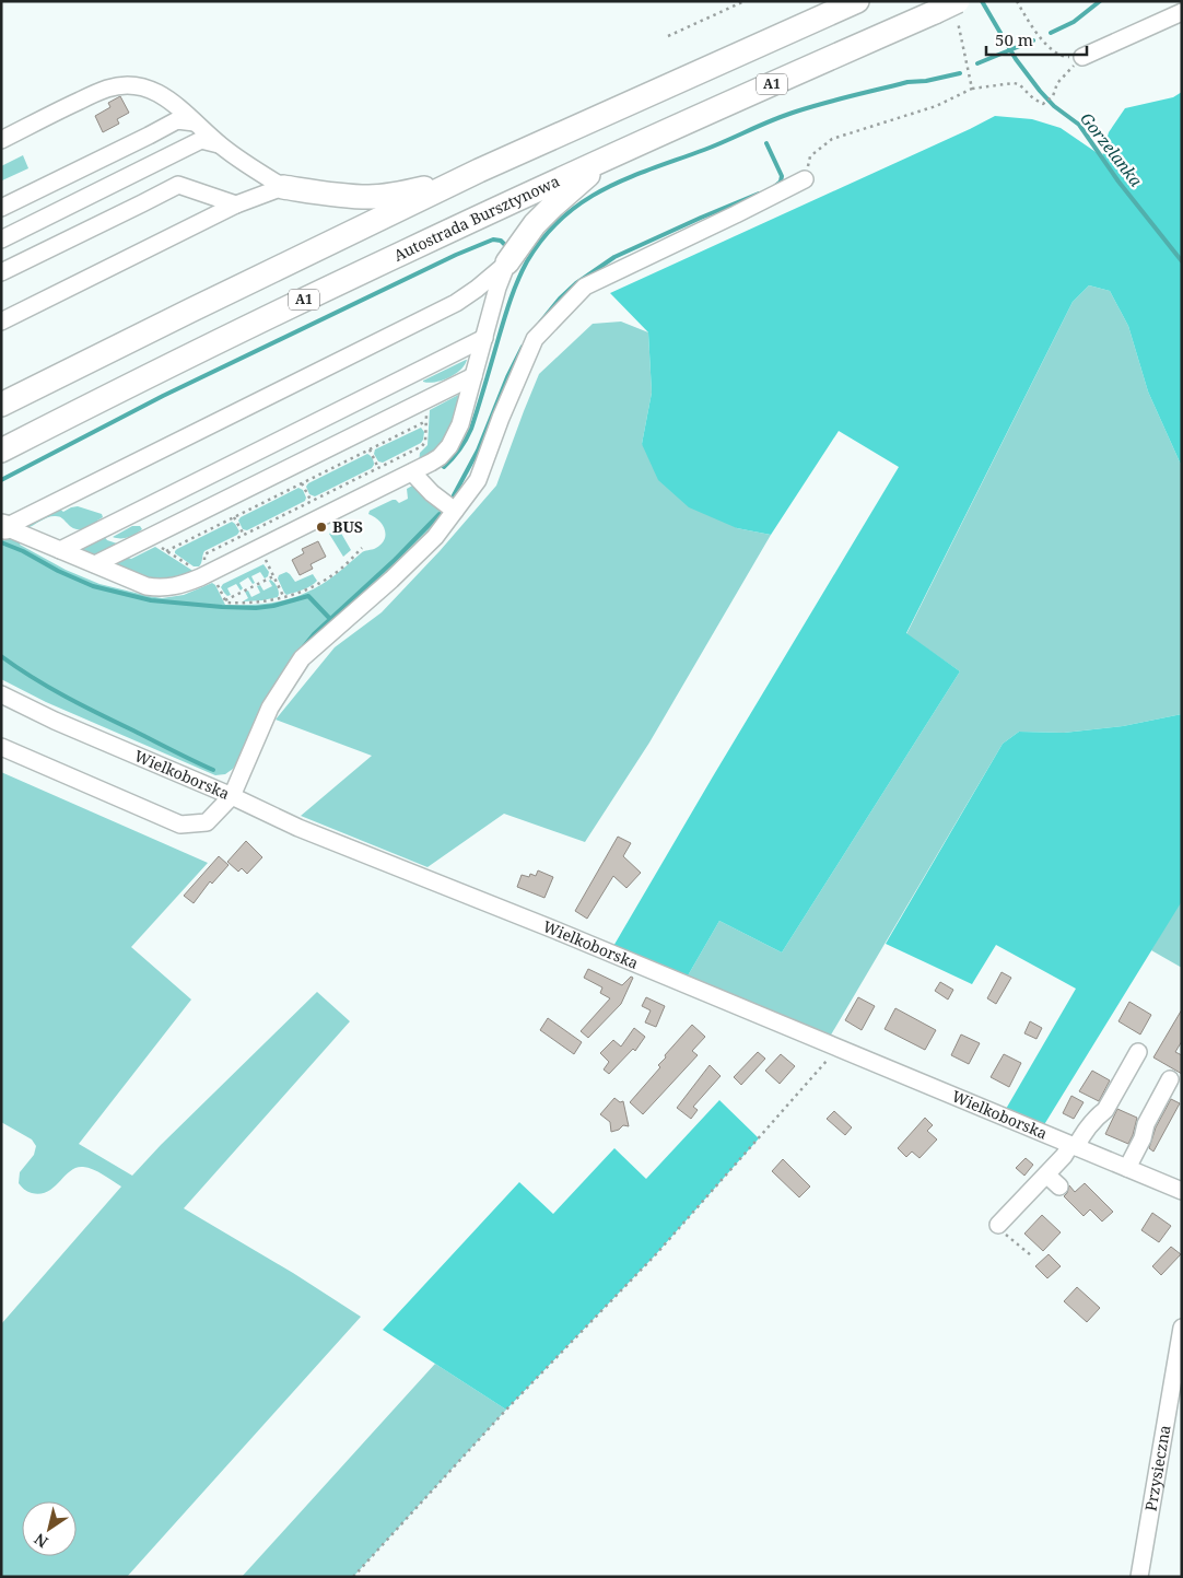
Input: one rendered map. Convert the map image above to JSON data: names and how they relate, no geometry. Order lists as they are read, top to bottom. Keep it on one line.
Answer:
{"streets":{"highway":["A1","Autostrada Bursztynowa"],"street":["Wielkoborska","Przysieczna"]},"water":["Gorzelanka"],"places":["BUS"],"scale_bar":"50 m","north":"bottom left"}
